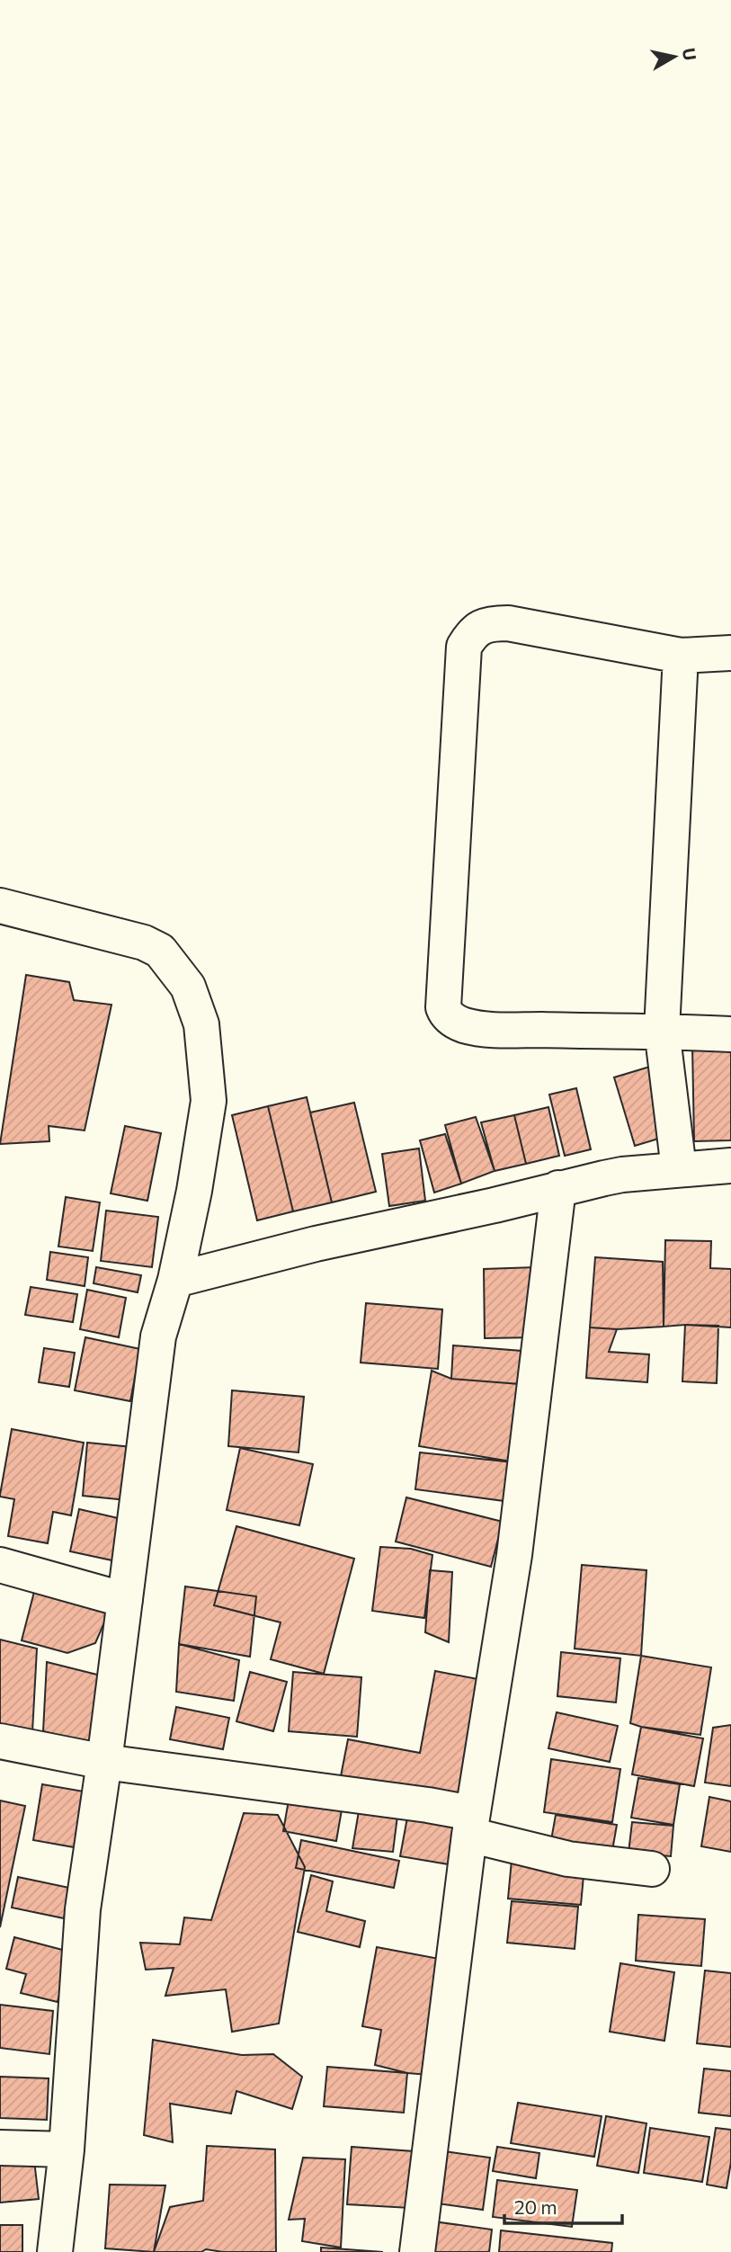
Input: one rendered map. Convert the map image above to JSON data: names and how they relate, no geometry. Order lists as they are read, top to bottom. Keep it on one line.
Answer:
{"scale_bar":"20 m","north":"right"}
